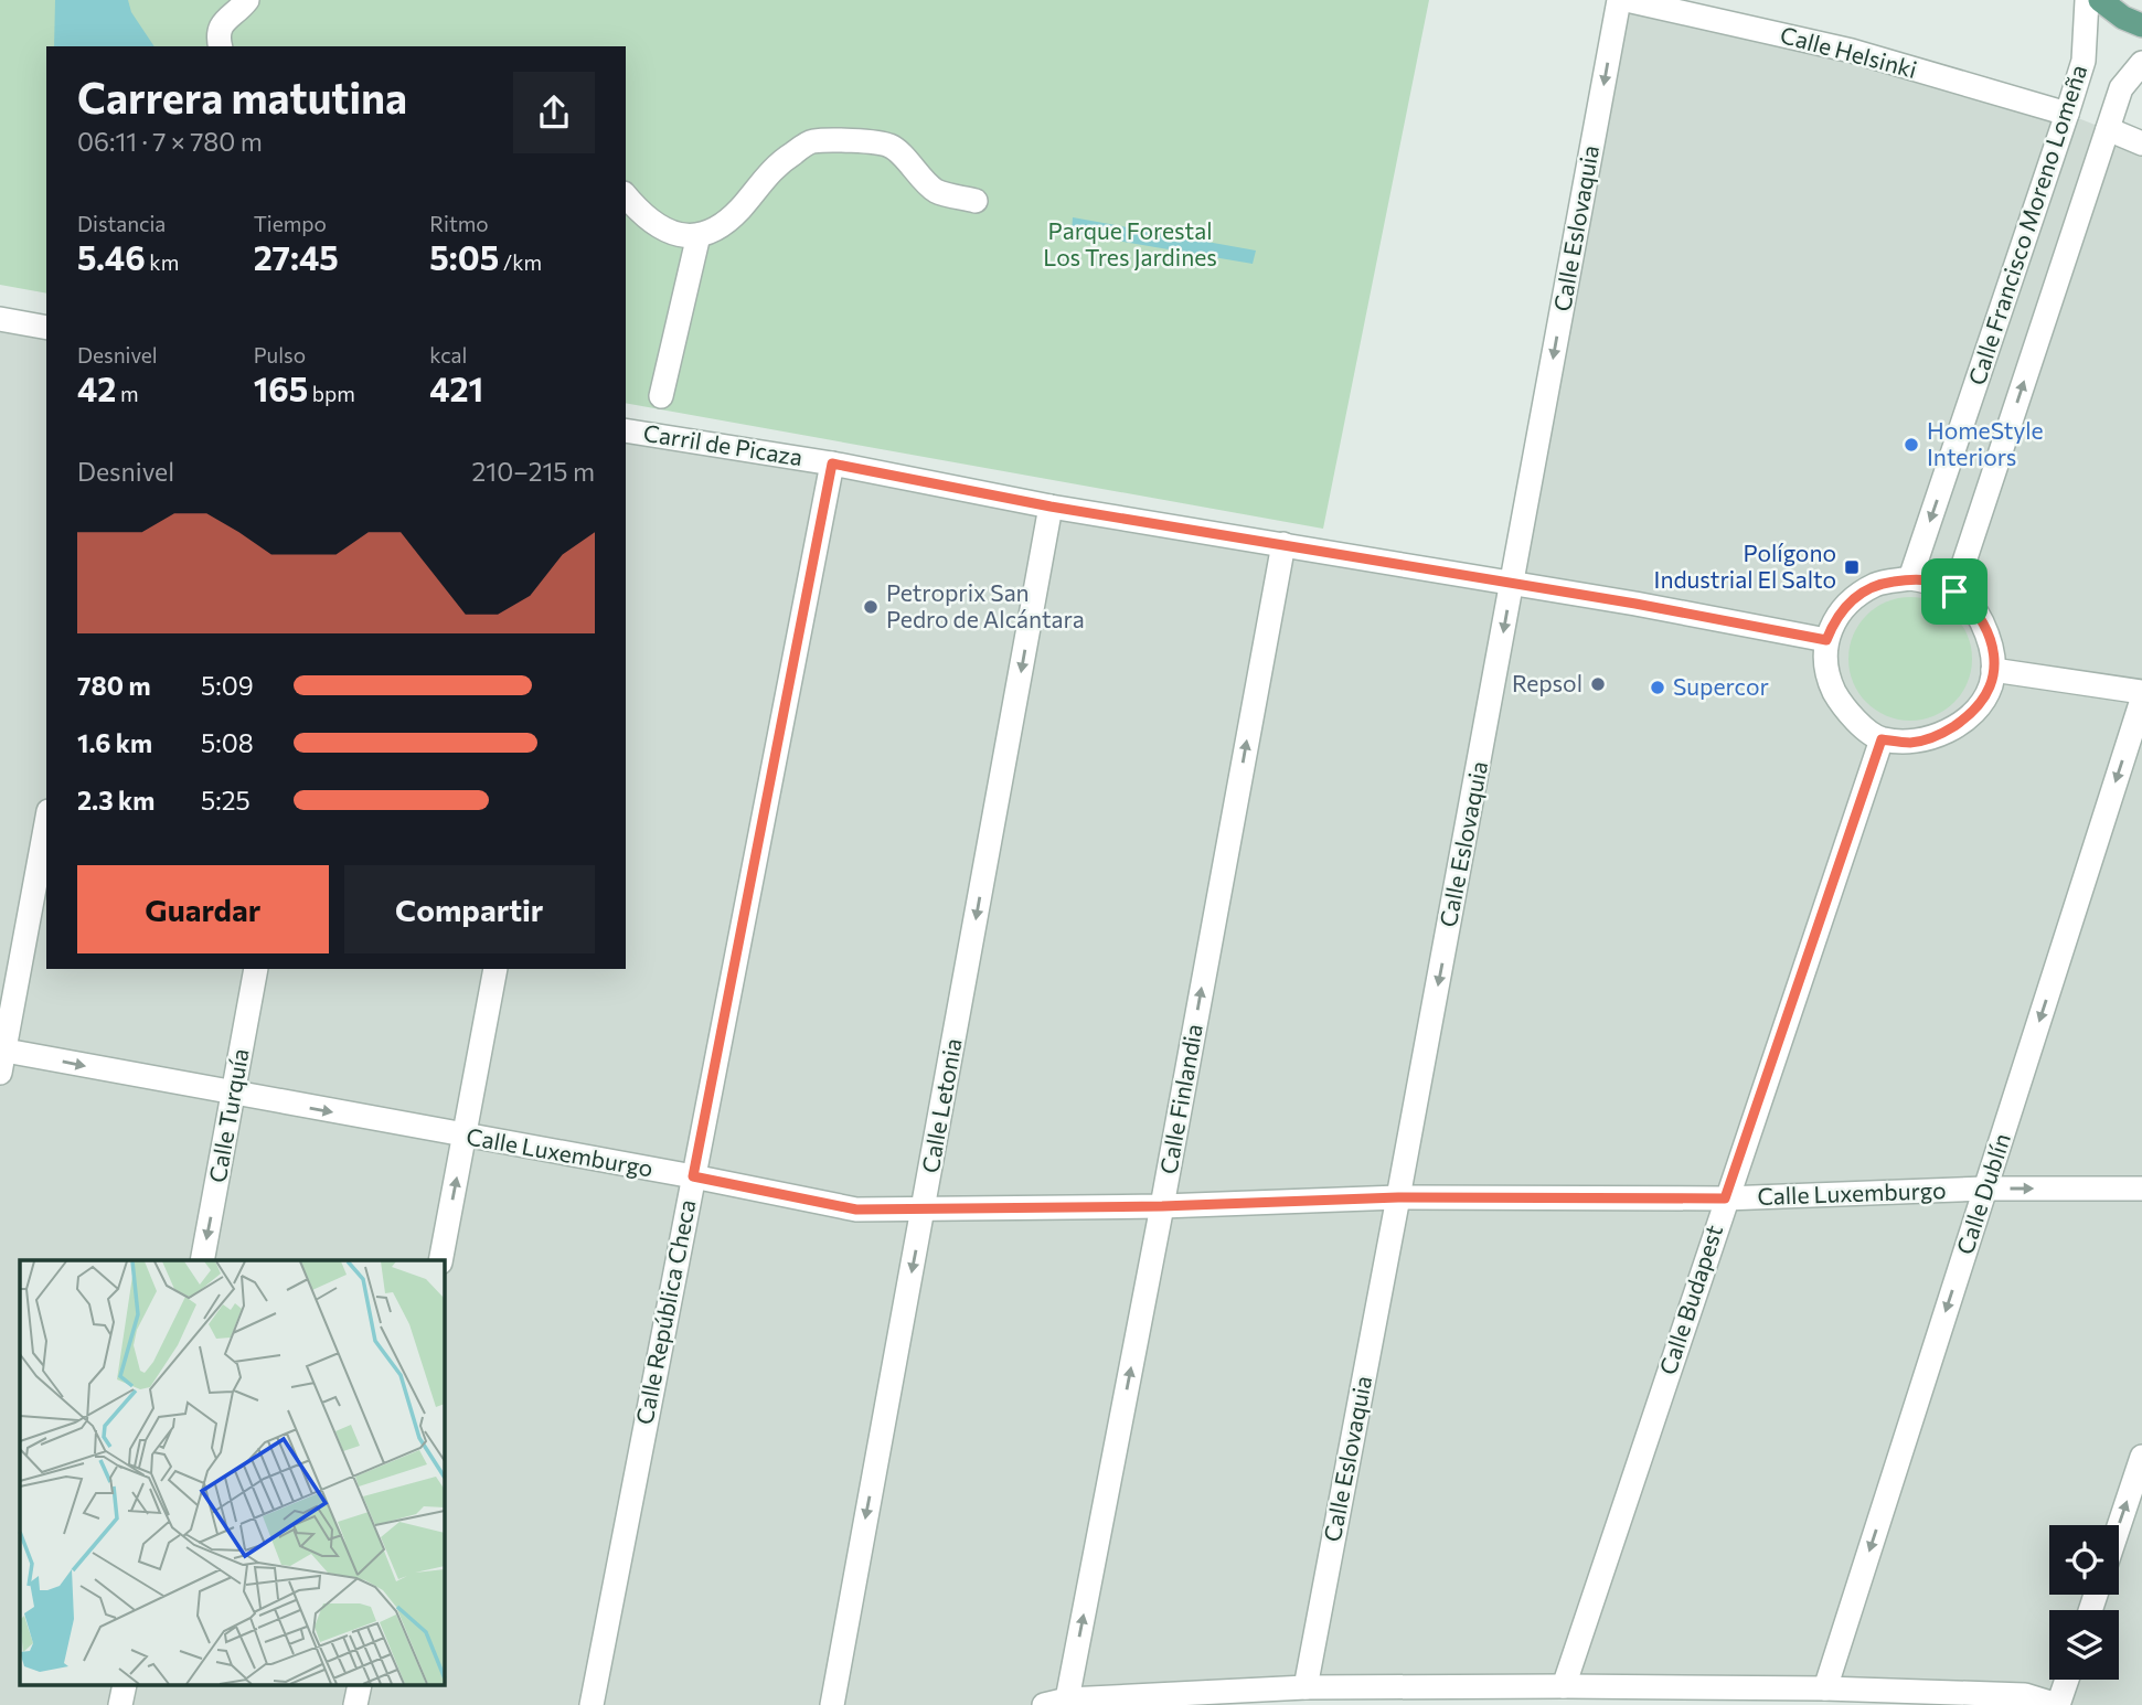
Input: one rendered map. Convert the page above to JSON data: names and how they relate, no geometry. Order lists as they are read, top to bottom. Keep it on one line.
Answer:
{"streets":{"street":["Calle Helsinki","Calle Francisco Moreno Lomeña","Calle Eslovaquia","Carril de Picaza","Calle Finlandia","Calle Letonia","Calle Turquía","Calle Luxemburgo","Calle Dublín","Calle Budapest","Calle República Checa"]},"crossings":[["Calle Helsinki","Calle Francisco Moreno Lomeña"],["Calle Francisco Moreno Lomeña","Carril de Picaza"],["Calle Francisco Moreno Lomeña","Calle Budapest"],["Calle Eslovaquia","Carril de Picaza"],["Calle Eslovaquia","Calle Luxemburgo"],["Carril de Picaza","Calle Finlandia"],["Carril de Picaza","Calle Letonia"],["Carril de Picaza","Calle Budapest"],["Carril de Picaza","Calle República Checa"],["Calle Finlandia","Calle Luxemburgo"],["Calle Letonia","Calle Luxemburgo"],["Calle Turquía","Calle Luxemburgo"],["Calle Luxemburgo","Calle Dublín"],["Calle Luxemburgo","Calle Budapest"],["Calle Luxemburgo","Calle República Checa"]],"one_way":["Calle Eslovaquia","Calle Finlandia","Calle Letonia","Calle Turquía","Calle Dublín"],"parks":["Parque Forestal Los Tres Jardines"],"places":{"other":["HomeStyle Interiors","Petroprix San Pedro de Alcántara","Repsol","Supercor"],"transit":["Polígono Industrial El Salto"]},"page":{"heading":["Carrera matutina","06:11 · 7 × 780 m"],"stats":[["Distancia","5.46 km"],["Tiempo","27:45"],["Ritmo","5:05 /km"],["Desnivel","42 m"],["Pulso","165 bpm"],["kcal","421"]],"chart":["Desnivel","210–215 m"],"list":[{"name":"780 m","note":"5:09"},{"name":"1.6 km","note":"5:08"},{"name":"2.3 km","note":"5:25"}],"buttons":["Guardar","Compartir"]}}
